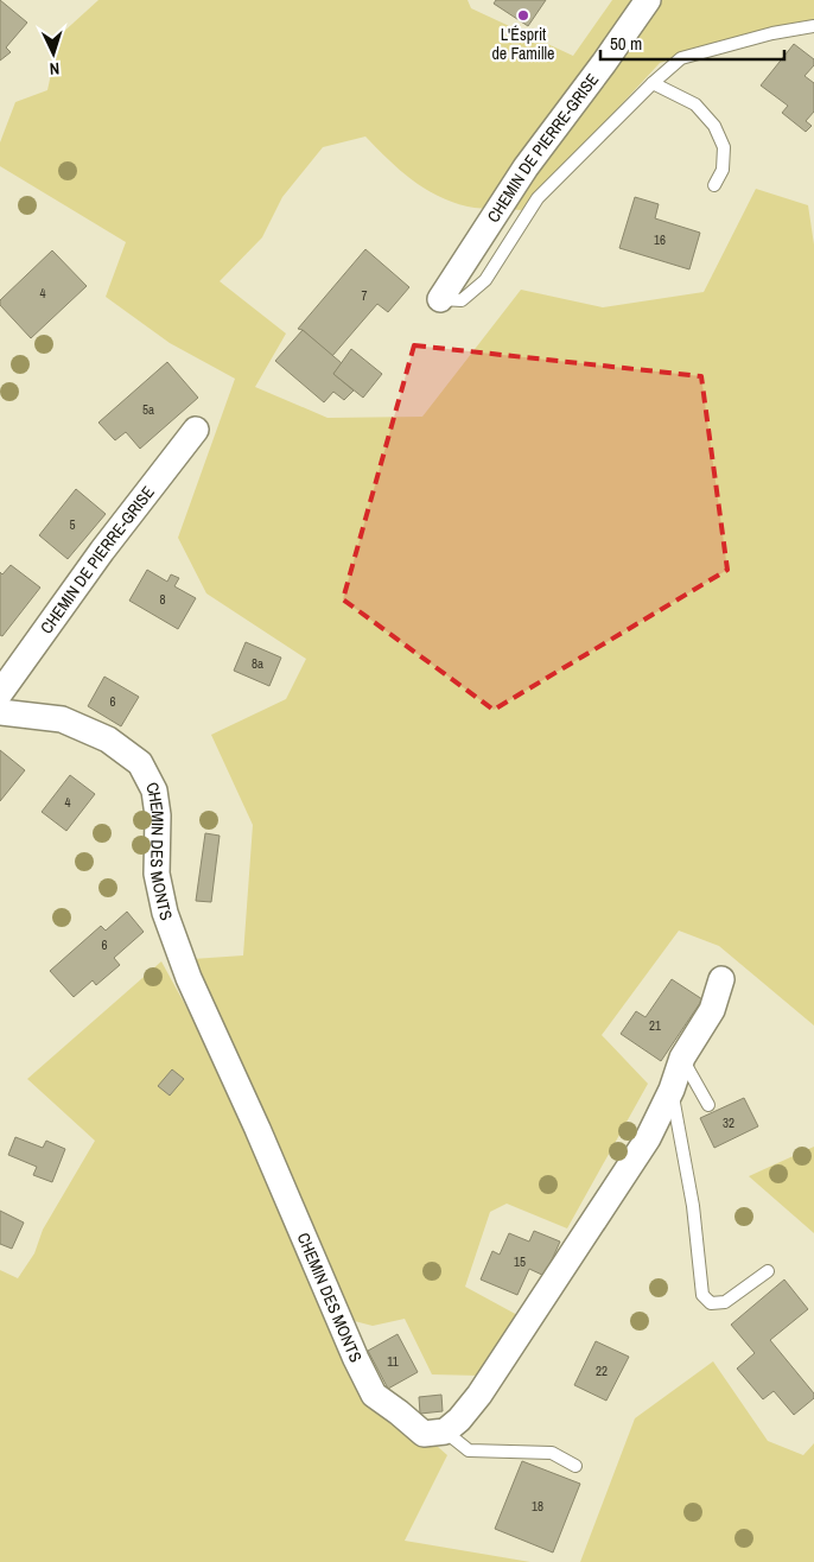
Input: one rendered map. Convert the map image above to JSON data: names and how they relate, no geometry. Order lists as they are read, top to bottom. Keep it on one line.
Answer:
{"streets":{"street":["CHEMIN DE PIERRE-GRISE","CHEMIN DES MONTS"]},"places":["L'Ésprit de Famille"],"house_numbers":["16","4","7","5a","5","8","8a","6","4","6","21","32","15","11","22","18"],"scale_bar":"50 m","north":"bottom"}
